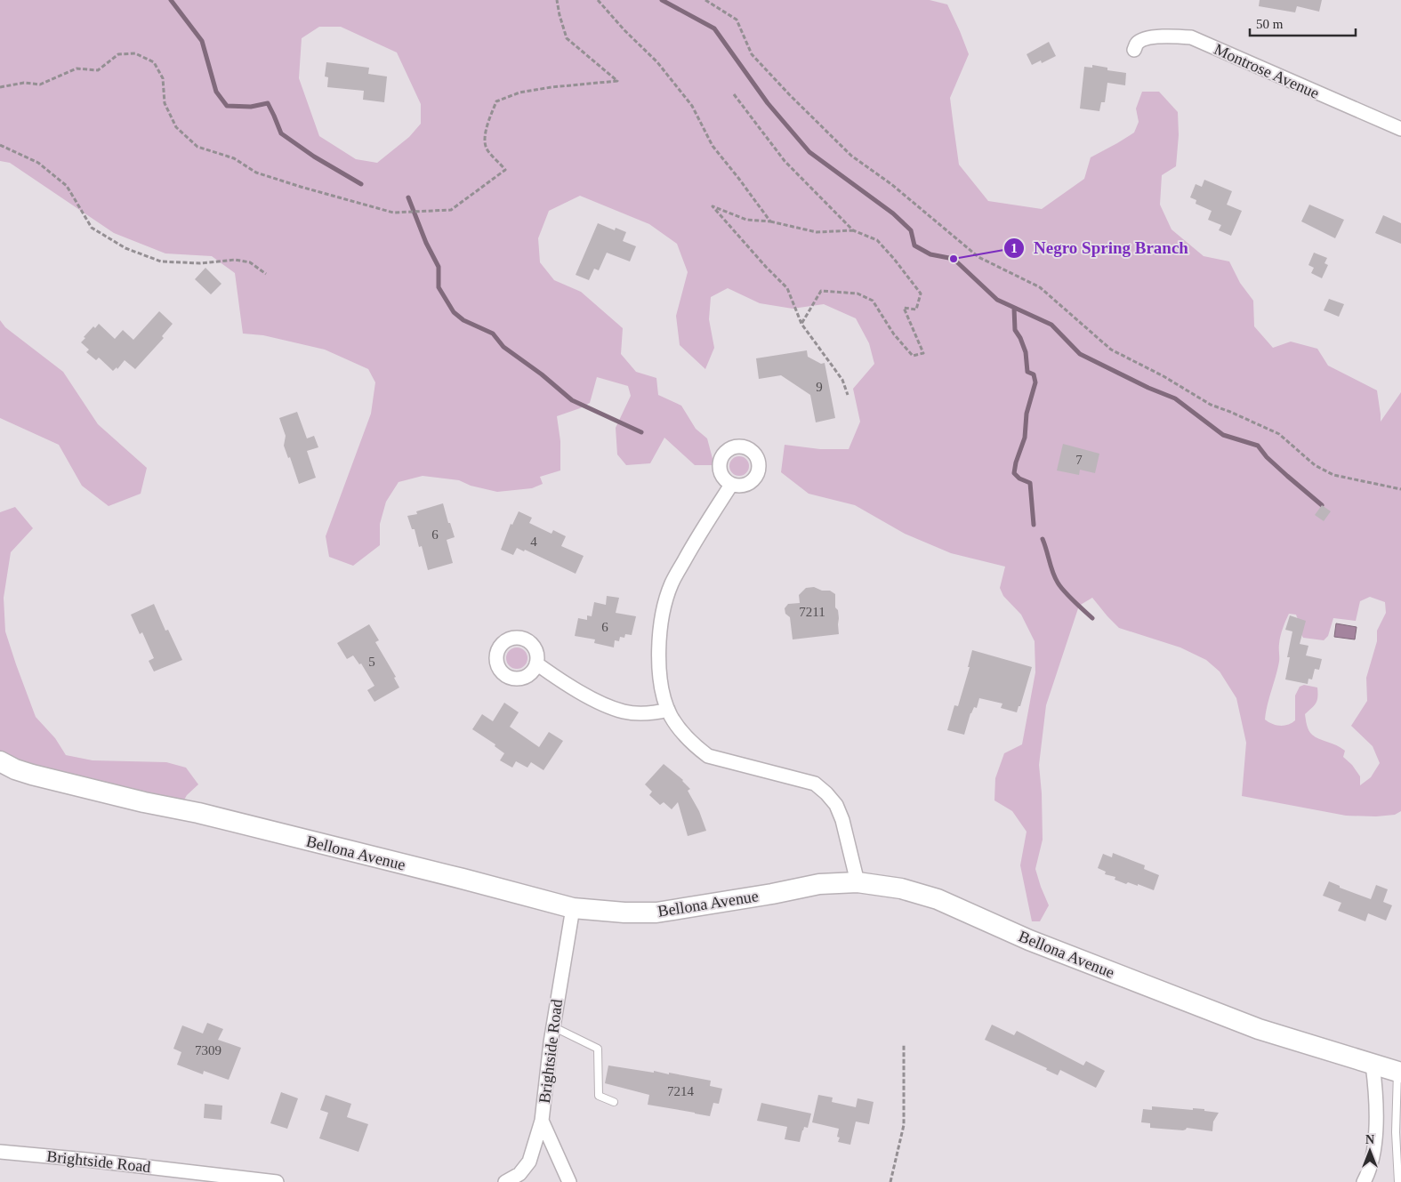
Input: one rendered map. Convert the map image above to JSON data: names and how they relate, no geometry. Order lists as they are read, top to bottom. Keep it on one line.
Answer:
{"streets":{"main road":["Bellona Avenue"],"street":["Montrose Avenue","Brightside Road"]},"crossings":[["Bellona Avenue","Brightside Road"]],"places":["Negro Spring Branch"],"house_numbers":["9","7","6","4","7211","6","5","7309","7214"],"scale_bar":"50 m","north":"top"}
